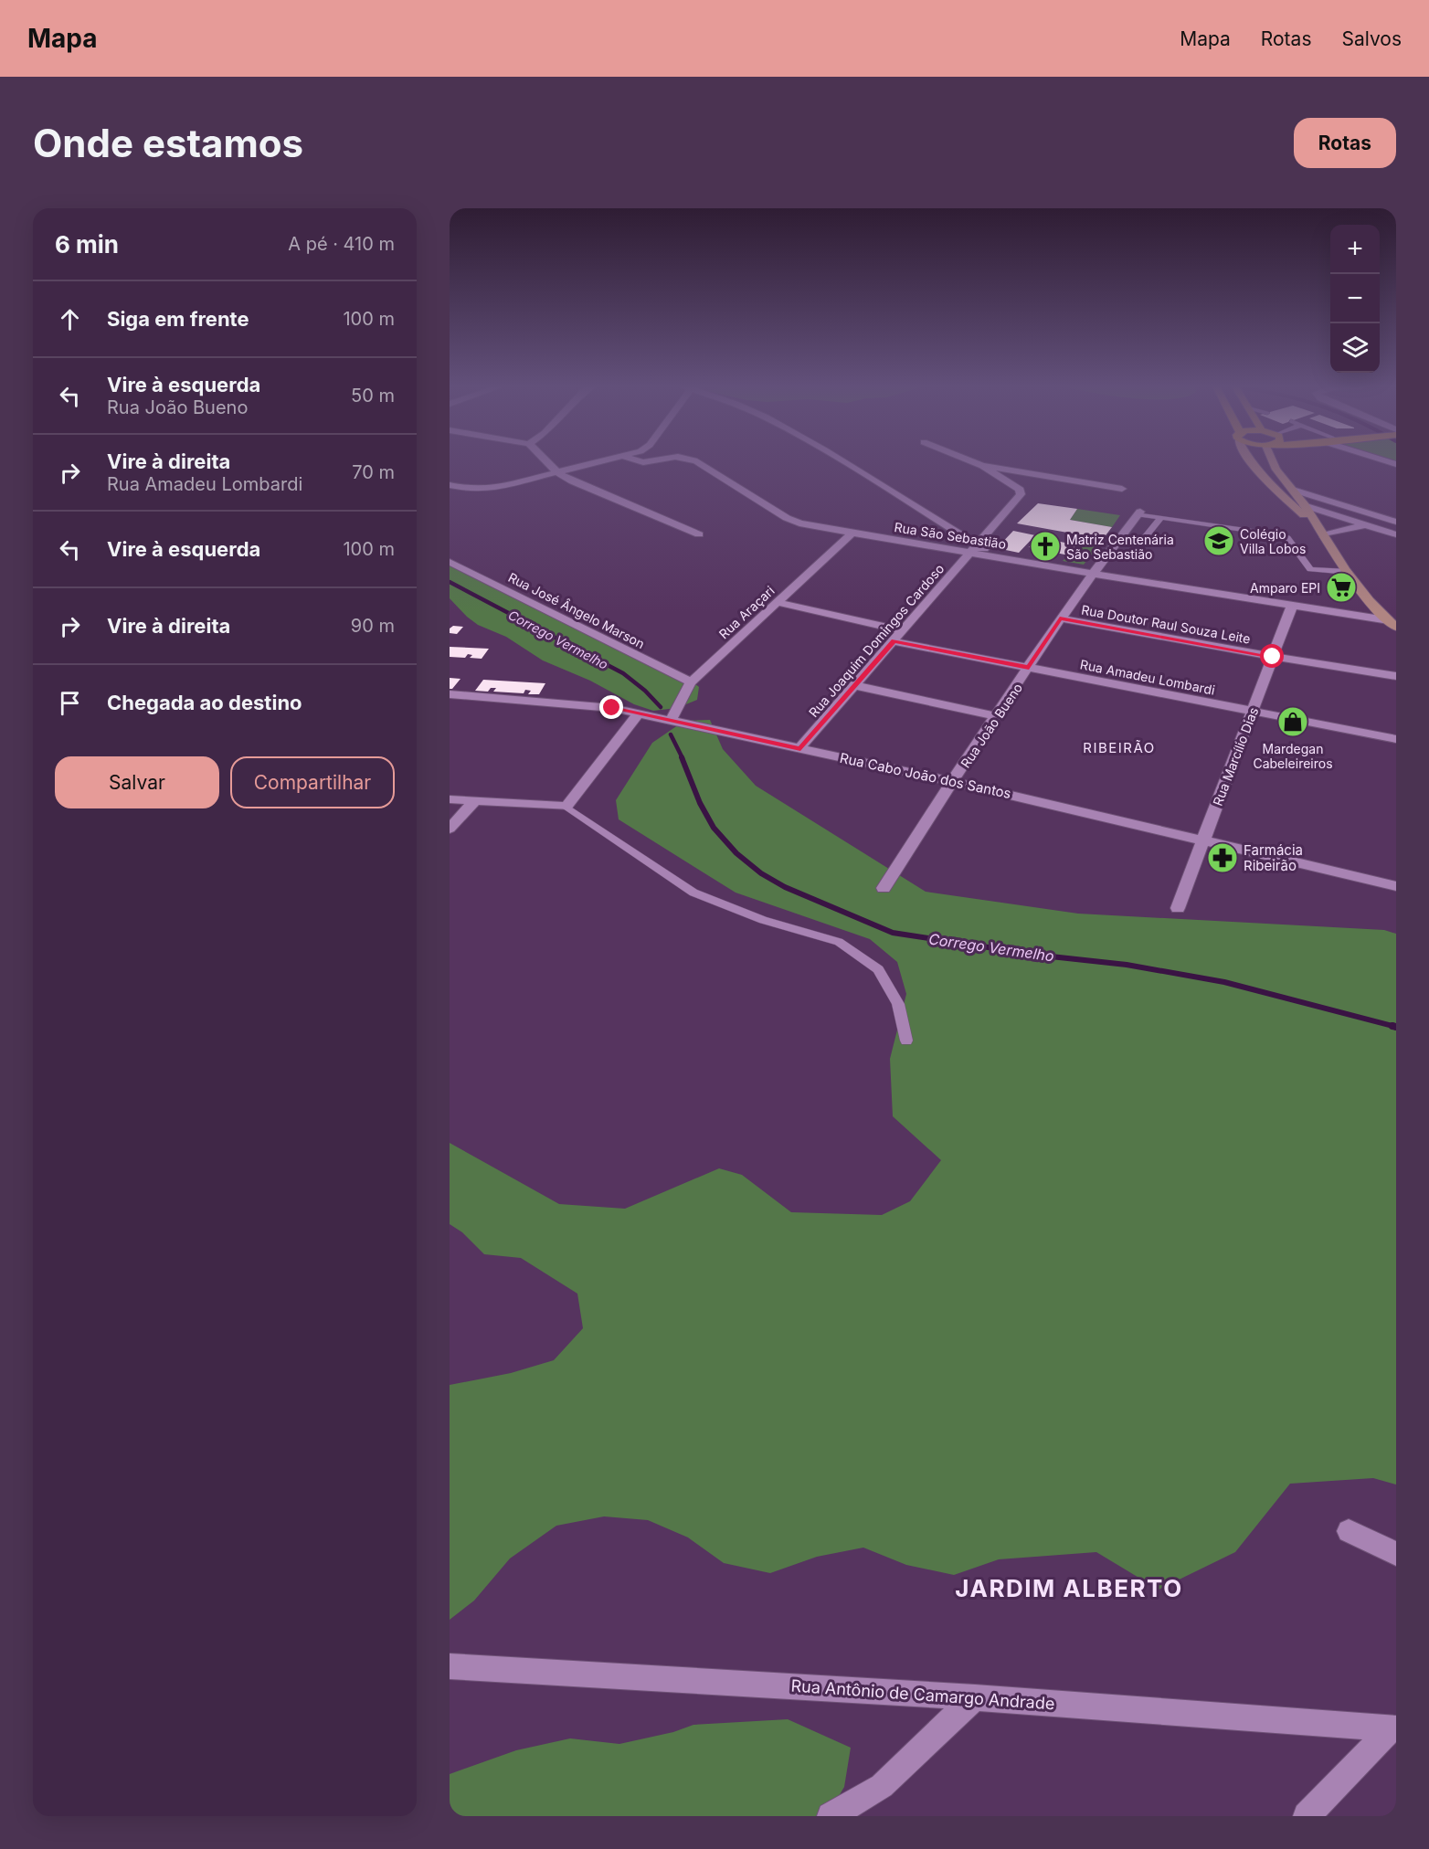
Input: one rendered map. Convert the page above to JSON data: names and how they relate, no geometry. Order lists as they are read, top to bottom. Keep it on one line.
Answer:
{"streets":{"street":["Rua São Sebastião","Rua José Ângelo Marson","Rua Araçari","Rua Doutor Raul Souza Leite","Rua Joaquim Domingos Cardoso","Rua Amadeu Lombardi","Rua João Bueno","Rua Marcílio Dias","Rua Cabo João dos Santos","Rua Antônio de Camargo Andrade"]},"crossings":[["Rua São Sebastião","Rua Araçari"],["Rua São Sebastião","Rua Joaquim Domingos Cardoso"],["Rua São Sebastião","Rua João Bueno"],["Rua São Sebastião","Rua Marcílio Dias"],["Rua José Ângelo Marson","Rua Araçari"],["Rua Araçari","Rua Cabo João dos Santos"],["Rua Doutor Raul Souza Leite","Rua João Bueno"],["Rua Doutor Raul Souza Leite","Rua Marcílio Dias"],["Rua Joaquim Domingos Cardoso","Rua Amadeu Lombardi"],["Rua Joaquim Domingos Cardoso","Rua Cabo João dos Santos"],["Rua Amadeu Lombardi","Rua João Bueno"],["Rua Amadeu Lombardi","Rua Marcílio Dias"],["Rua João Bueno","Rua Cabo João dos Santos"],["Rua Marcílio Dias","Rua Cabo João dos Santos"]],"districts":["RIBEIRÃO","JARDIM ALBERTO"],"water":["Corrego Vermelho"],"places":{"school or university":["Colégio Villa Lobos"],"church":["Matriz Centenária São Sebastião"],"supermarket":["Amparo EPI"],"shop":["Mardegan Cabeleireiros"],"pharmacy":["Farmácia Ribeirão"]},"page":{"header":"Mapa","nav":["Mapa","Rotas","Salvos"],"buttons":["Rotas",["Salvar","Compartilhar"]],"title":"Onde estamos","heading":["6 min","A pé · 410 m"],"map_buttons":["+","−"],"list":[["Siga em frente","100 m"],["Vire à esquerda","Rua João Bueno","50 m"],["Vire à direita","Rua Amadeu Lombardi","70 m"],["Vire à esquerda","100 m"],["Vire à direita","90 m"],"Chegada ao destino"]}}
